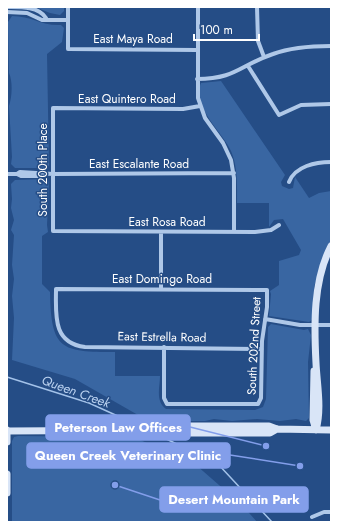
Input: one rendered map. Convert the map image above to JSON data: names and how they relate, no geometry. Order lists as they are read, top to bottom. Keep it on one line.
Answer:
{"streets":{"street":["East Maya Road","East Quintero Road","East Escalante Road","South 200th Place","East Rosa Road","East Domingo Road","East Estrella Road","South 202nd Street"]},"crossings":[["East Quintero Road","South 200th Place"],["East Escalante Road","South 200th Place"],["South 200th Place","East Rosa Road"],["East Domingo Road","East Estrella Road"],["East Domingo Road","South 202nd Street"],["East Estrella Road","South 202nd Street"]],"water":["Queen Creek"],"places":["Peterson Law Offices","Queen Creek Veterinary Clinic","Desert Mountain Park"],"scale_bar":"100 m"}
